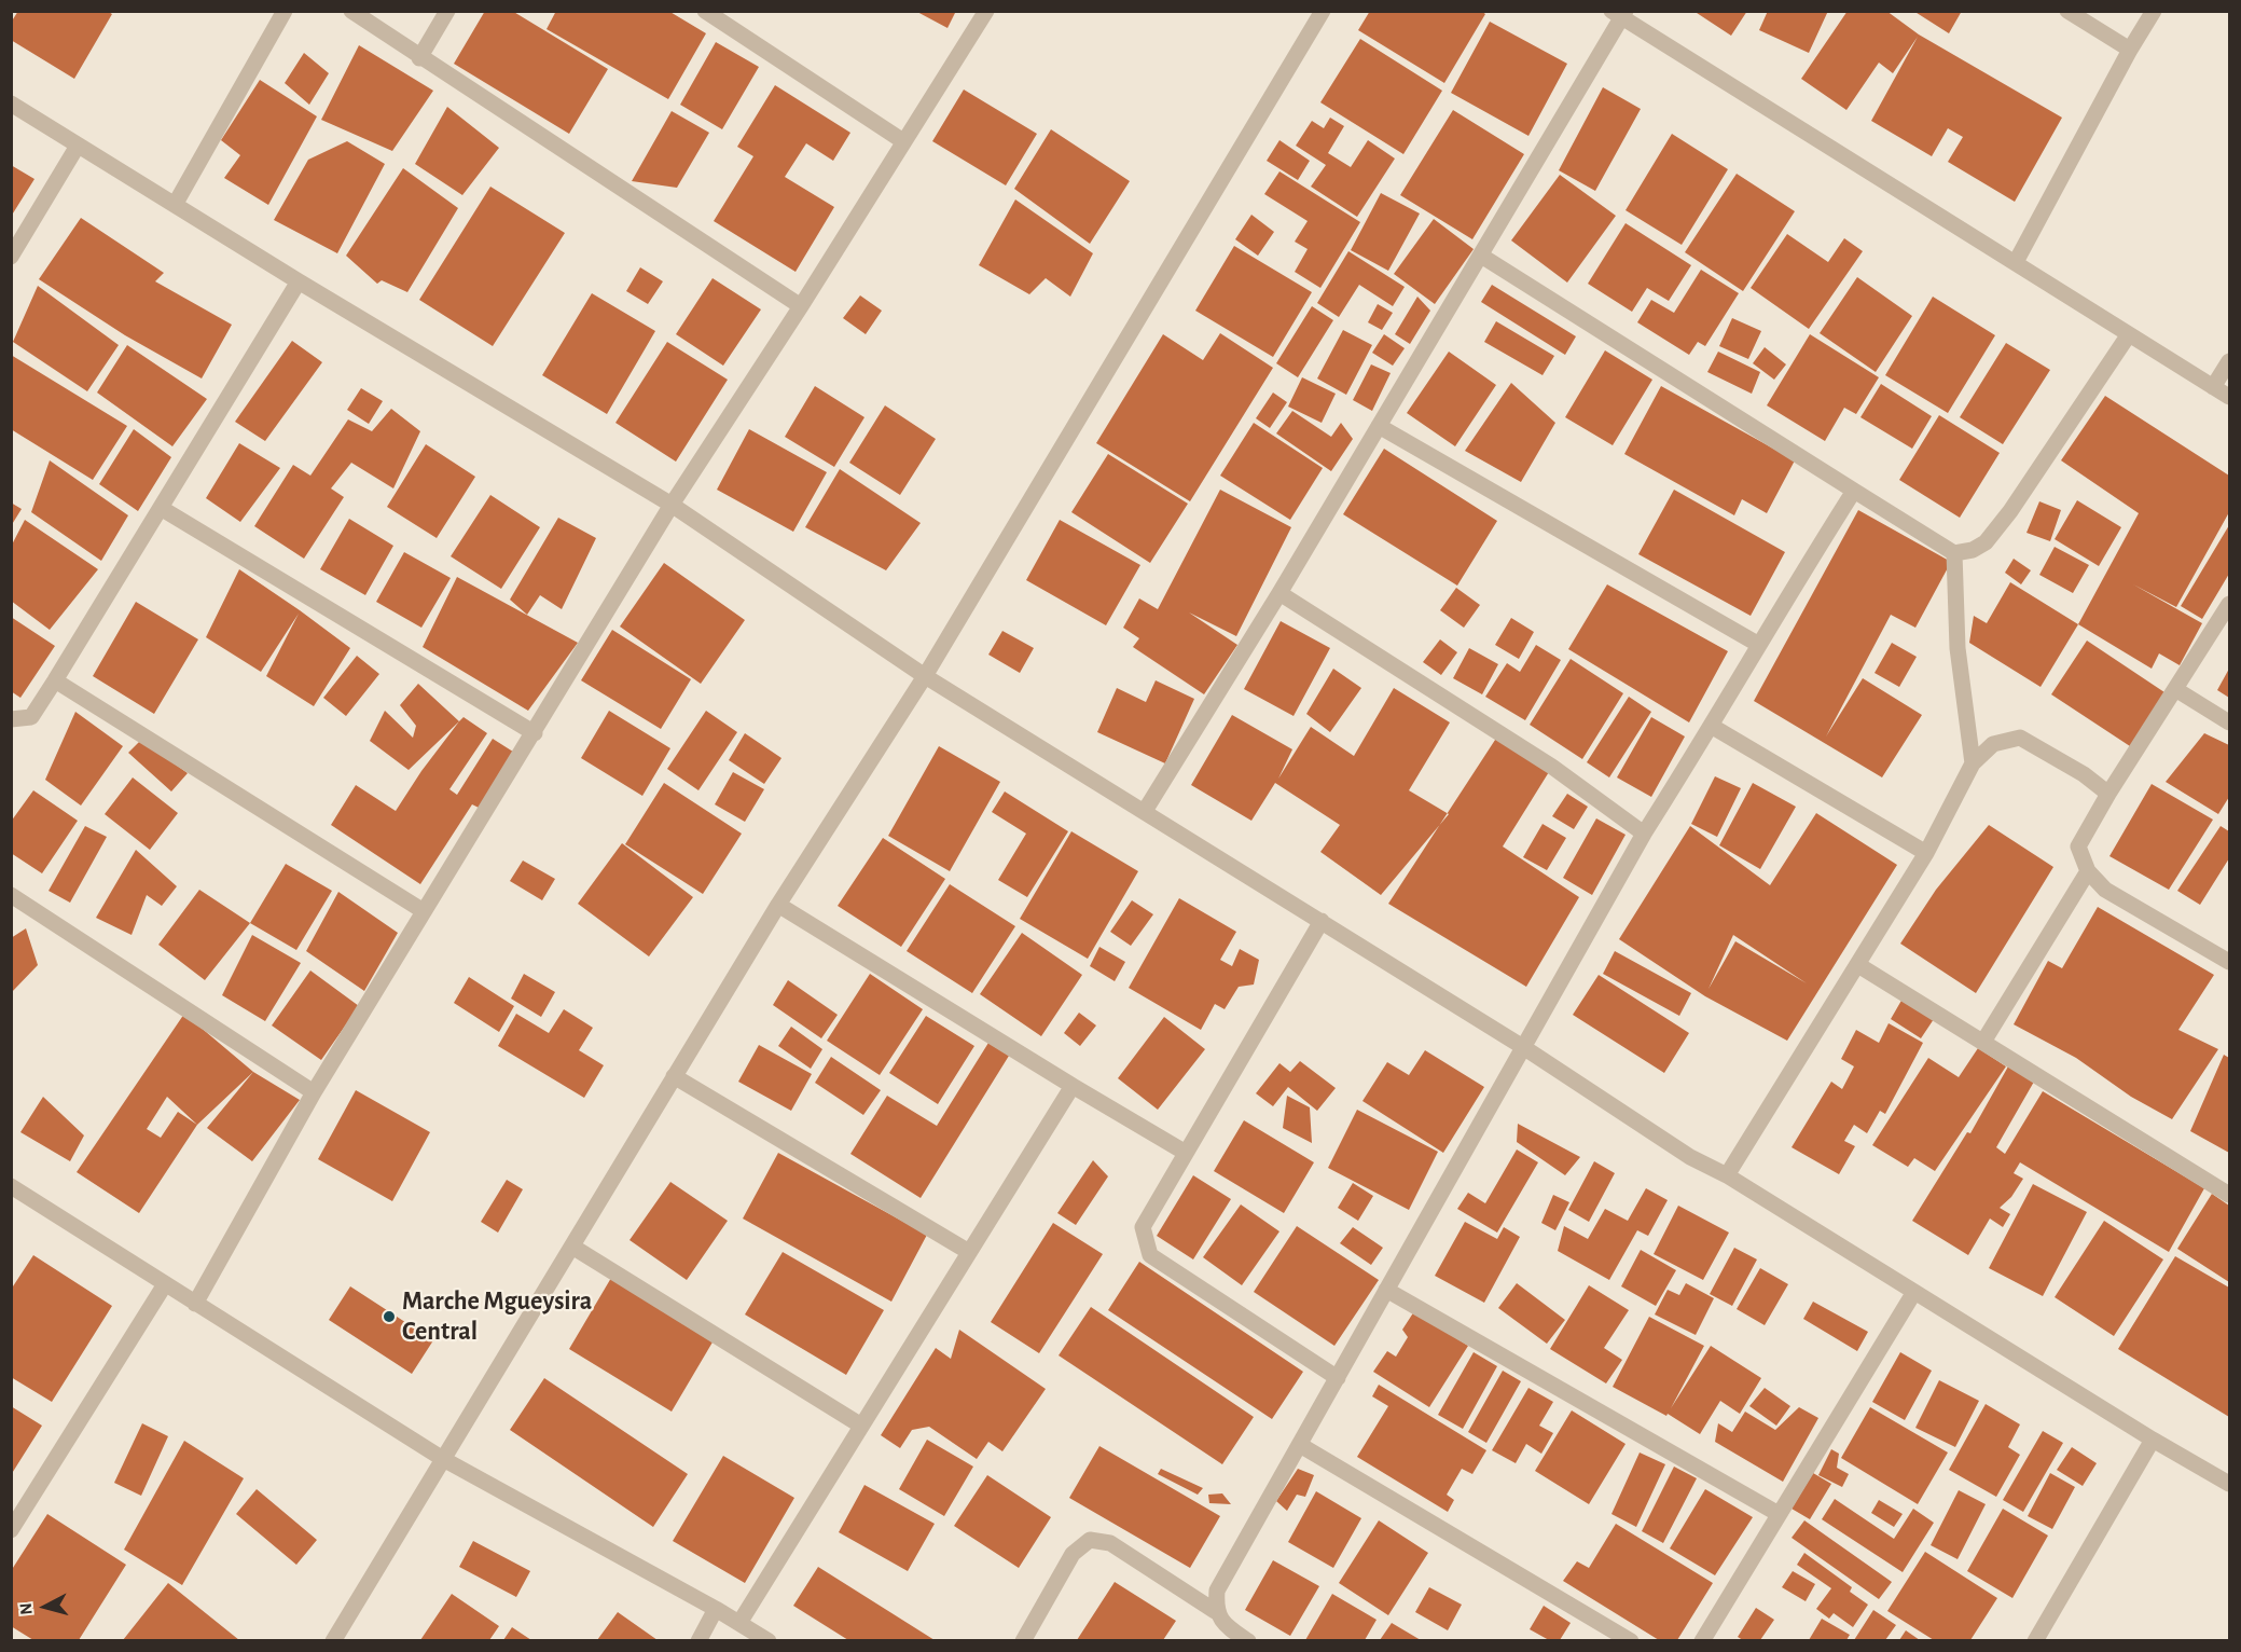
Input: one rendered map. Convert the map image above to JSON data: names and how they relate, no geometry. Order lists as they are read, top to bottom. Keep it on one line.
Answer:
{"places":["Marche Mgueysira Central"],"north":"left"}
